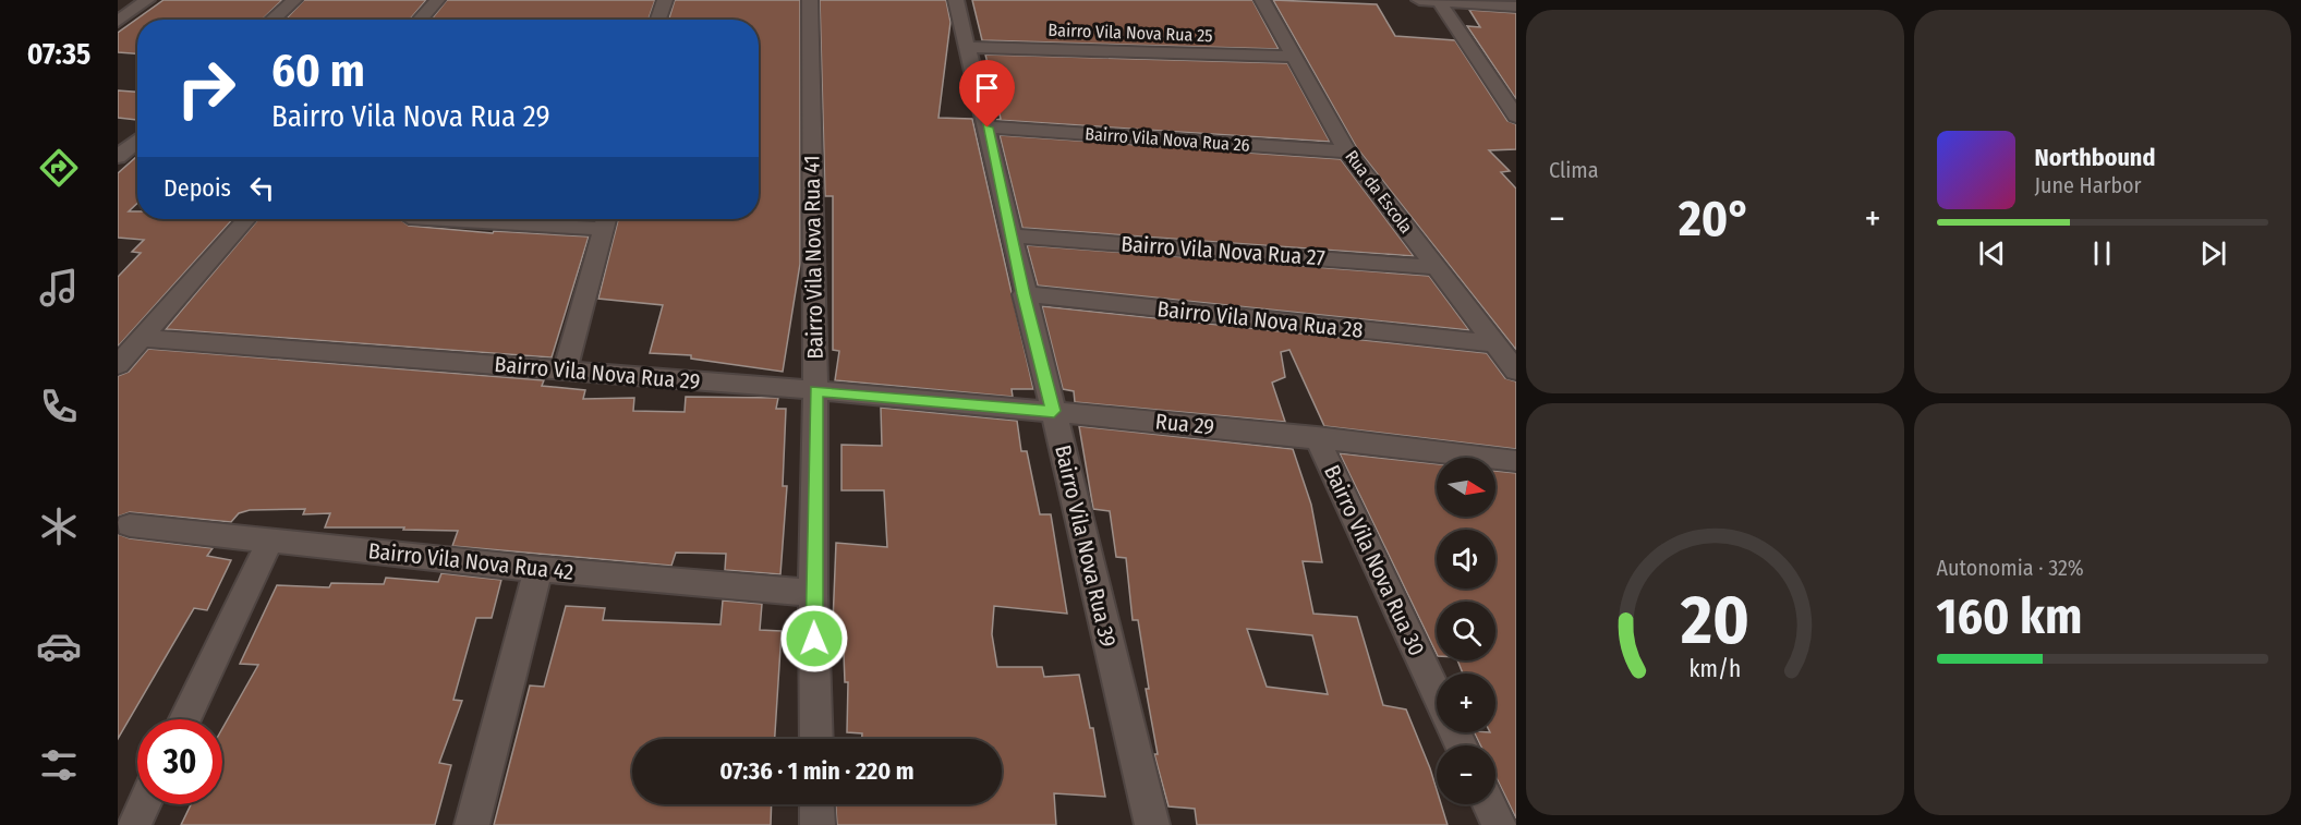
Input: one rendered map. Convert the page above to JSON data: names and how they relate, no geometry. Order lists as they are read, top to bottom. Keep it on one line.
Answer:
{"streets":{"street":["Bairro Vila Nova Rua 25","Bairro Vila Nova Rua 26","Rua da Escola","Bairro Vila Nova Rua 27","Bairro Vila Nova Rua 41","Bairro Vila Nova Rua 28","Bairro Vila Nova Rua 29","Rua 29","Bairro Vila Nova Rua 39","Bairro Vila Nova Rua 30","Bairro Vila Nova Rua 42"]},"crossings":[["Bairro Vila Nova Rua 25","Rua da Escola"],["Bairro Vila Nova Rua 25","Bairro Vila Nova Rua 39"],["Bairro Vila Nova Rua 26","Rua da Escola"],["Bairro Vila Nova Rua 26","Bairro Vila Nova Rua 39"],["Rua da Escola","Bairro Vila Nova Rua 27"],["Rua da Escola","Bairro Vila Nova Rua 28"],["Bairro Vila Nova Rua 27","Bairro Vila Nova Rua 39"],["Bairro Vila Nova Rua 41","Bairro Vila Nova Rua 29"],["Bairro Vila Nova Rua 41","Bairro Vila Nova Rua 42"],["Bairro Vila Nova Rua 28","Bairro Vila Nova Rua 39"],["Bairro Vila Nova Rua 29","Rua 29"],["Bairro Vila Nova Rua 29","Bairro Vila Nova Rua 39"],["Rua 29","Bairro Vila Nova Rua 39"],["Rua 29","Bairro Vila Nova Rua 30"]],"north":"right","page":{"tabs":"07:35","tile":["Clima",["Autonomia · 32%","160 km"]],"turn":["60 m","Bairro Vila Nova Rua 29"],"song":["Northbound","June Harbor"],"then":"Depois","heat":["−","20°","+"],"map_buttons":["+","−"],"limit":"30","trip":"07:36 · 1 min · 220 m","gauge":["20","km/h"]}}
